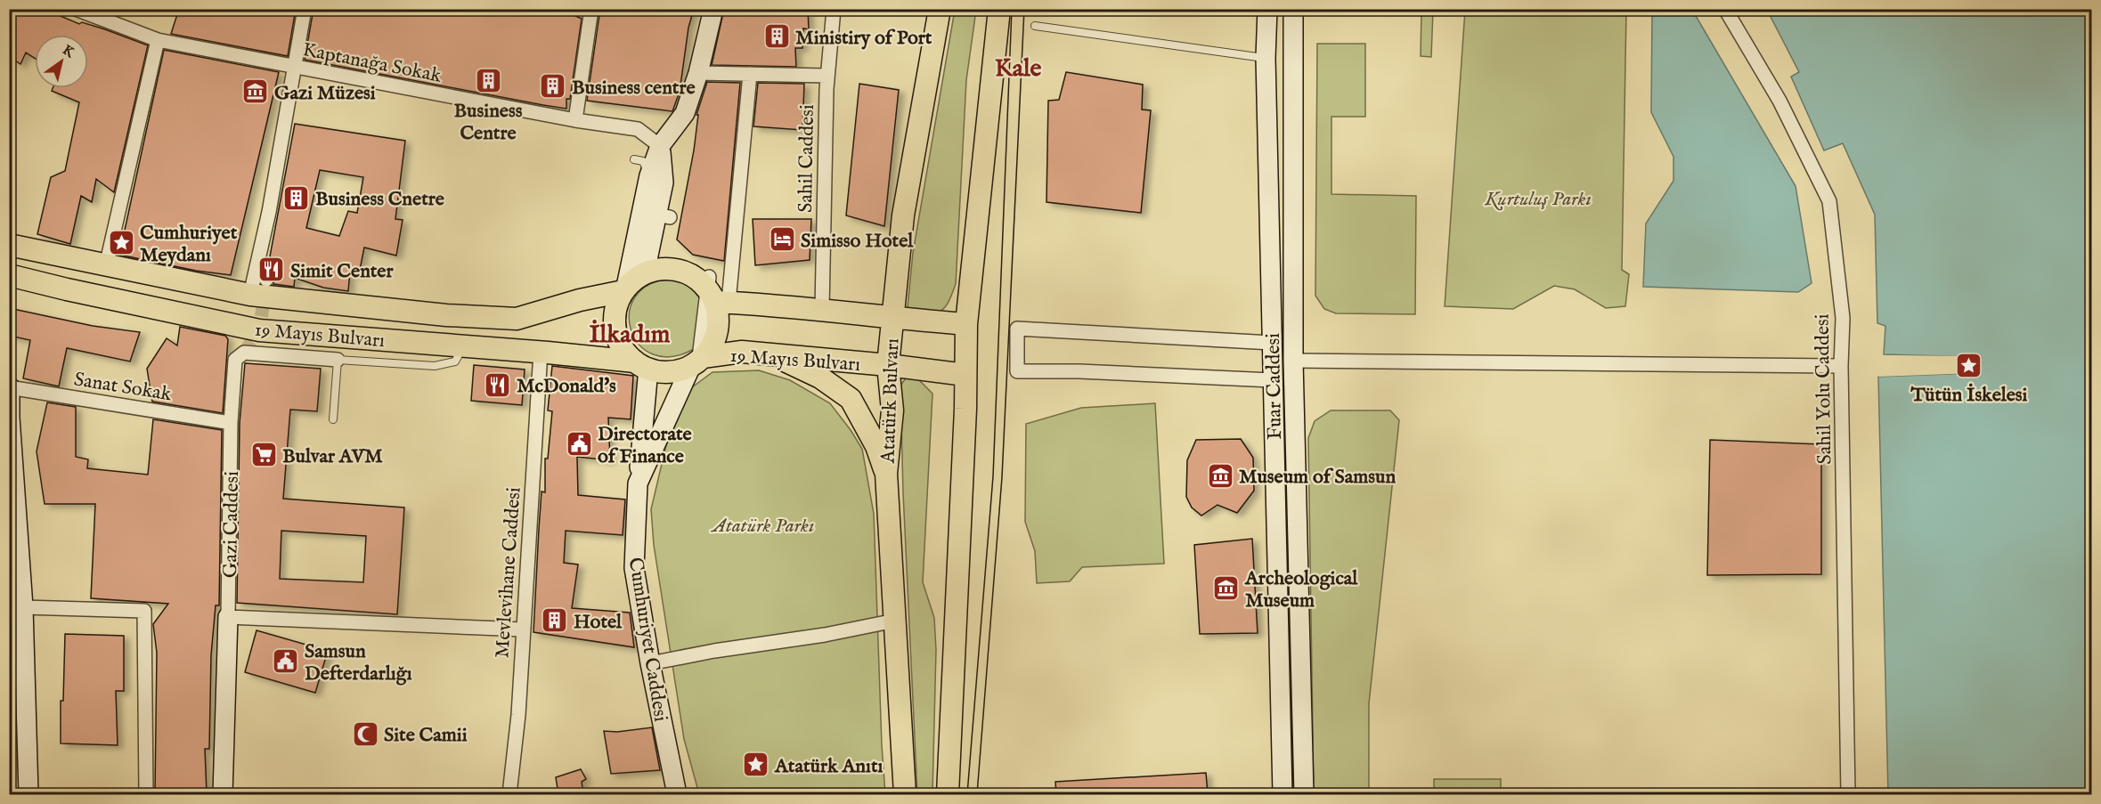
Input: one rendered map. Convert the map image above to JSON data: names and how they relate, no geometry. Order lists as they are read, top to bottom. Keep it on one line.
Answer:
{"streets":{"main road":["19 Mayıs Bulvarı","Fuar Caddesi","Atatürk Bulvarı","Gazi Caddesi","Cumhuriyet Caddesi"],"street":["Kaptanağa Sokak","Sahil Caddesi","Sanat Sokak","Sahil Yolu Caddesi","Mevlevihane Caddesi"]},"crossings":[["19 Mayıs Bulvarı","Atatürk Bulvarı"],["19 Mayıs Bulvarı","Gazi Caddesi"],["19 Mayıs Bulvarı","Mevlevihane Caddesi"],["19 Mayıs Bulvarı","Cumhuriyet Caddesi"],["Sanat Sokak","Gazi Caddesi"]],"districts":["Kale","İlkadım"],"parks":["Kurtuluş Parkı","Atatürk Parkı"],"places":{"building":["Ministiry of Port","Business Centre","Business centre","Business Cnetre","Hotel"],"museum":["Gazi Müzesi","Museum of Samsun","Archeological Museum"],"hotel":["Simisso Hotel"],"place":["Cumhuriyet Meydanı","Tütün İskelesi","Atatürk Anıtı"],"restaurant":["Simit Center","McDonald's"],"public building":["Directorate of Finance","Samsun Defterdarlığı"],"supermarket":["Bulvar AVM"],"mosque":["Site Camii"]},"north":"top right"}
